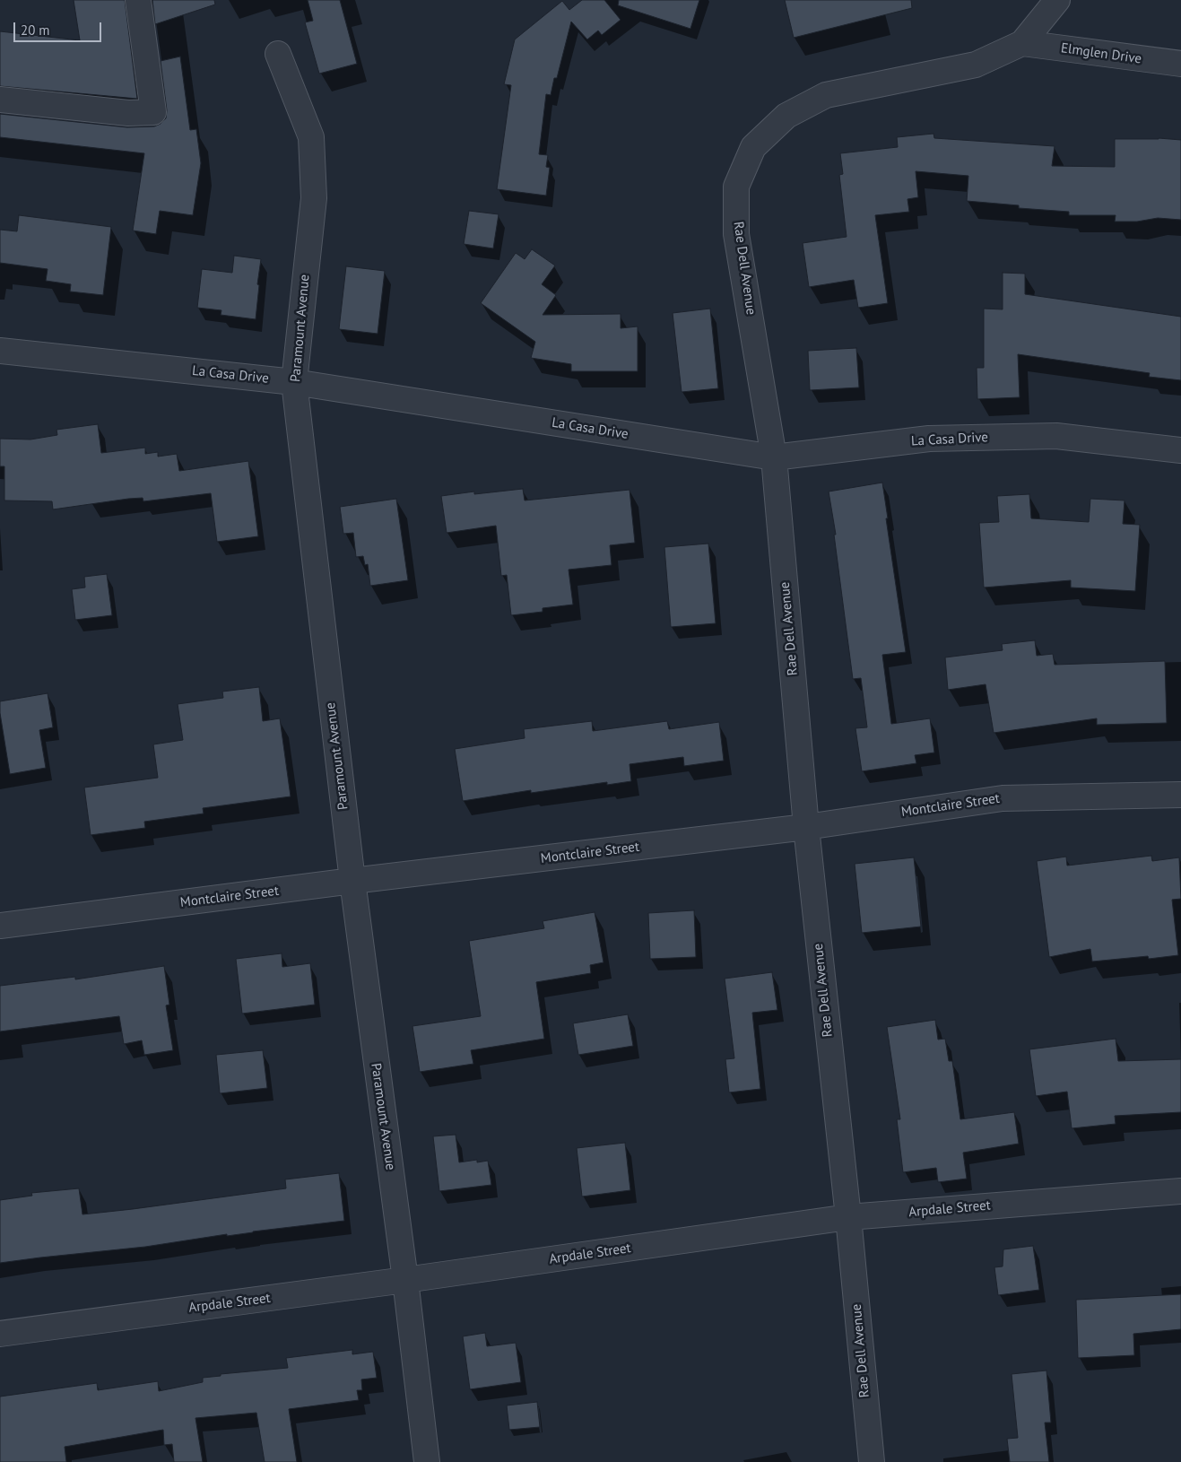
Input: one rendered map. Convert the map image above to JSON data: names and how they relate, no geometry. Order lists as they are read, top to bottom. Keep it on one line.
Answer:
{"streets":{"street":["Elmglen Drive","Rae Dell Avenue","Paramount Avenue","La Casa Drive","Montclaire Street","Arpdale Street"]},"crossings":[["Elmglen Drive","Rae Dell Avenue"],["Rae Dell Avenue","La Casa Drive"],["Rae Dell Avenue","Montclaire Street"],["Rae Dell Avenue","Arpdale Street"],["Paramount Avenue","La Casa Drive"],["Paramount Avenue","Montclaire Street"],["Paramount Avenue","Arpdale Street"]],"scale_bar":"20 m"}
